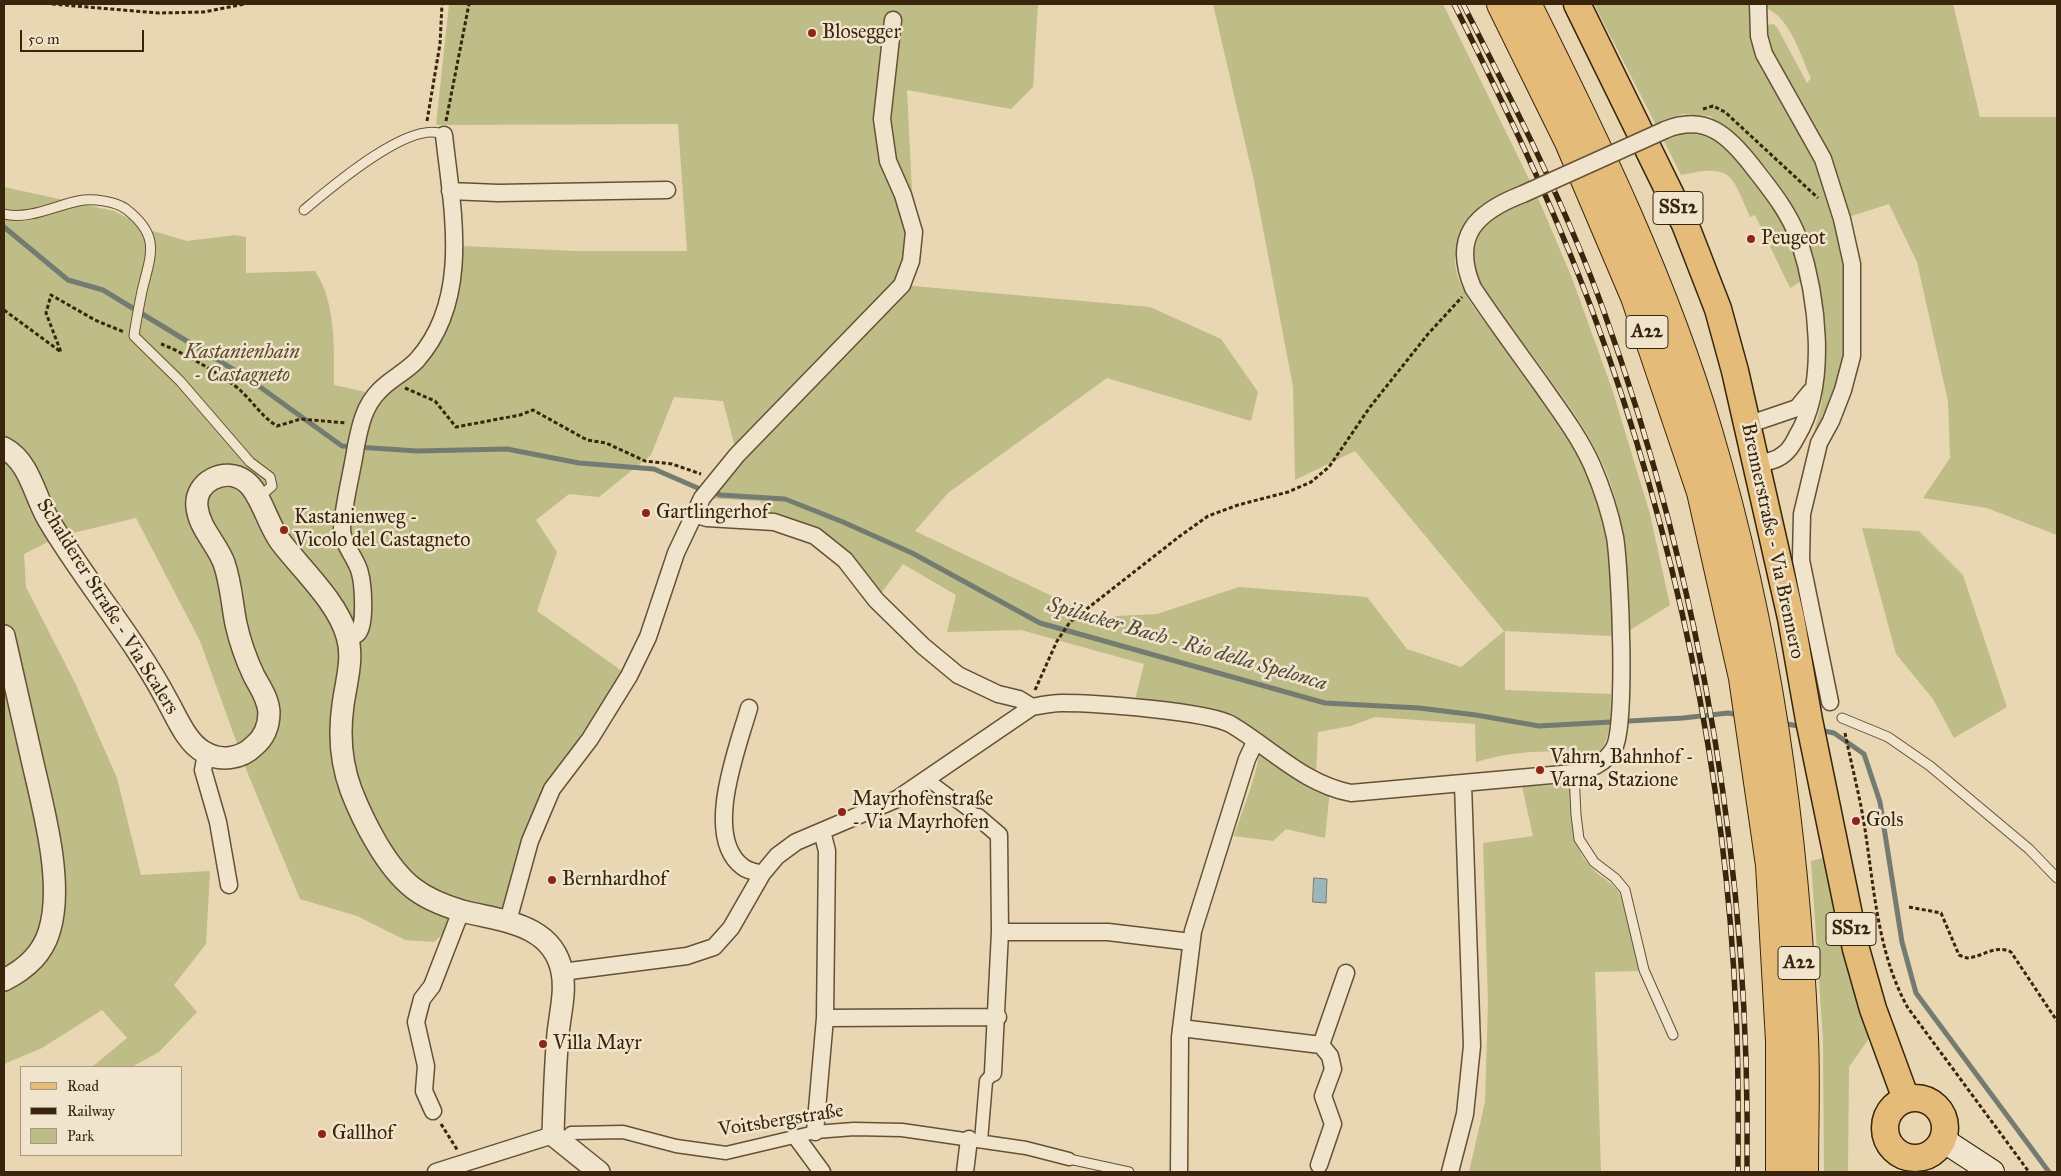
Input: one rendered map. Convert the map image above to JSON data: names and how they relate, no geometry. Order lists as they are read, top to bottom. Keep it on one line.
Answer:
{"streets":{"highway":["A22"],"main road":["SS12","Brennerstraße - Via Brennero"],"street":["Schalderer Straße - Via Scalers","Voitsbergstraße"]},"water":["Spilucker Bach - Rio della Spelonca"],"parks":["Kastanienhain - Castagneto"],"places":["Blosegger","Peugeot","Gartlingerhof","Kastanienweg - Vicolo del Castagneto","Vahrn, Bahnhof - Varna, Stazione","Mayrhofenstraße - Via Mayrhofen","Gols","Bernhardhof","Villa Mayr","Gallhof"],"legend":["Road","Railway","Park"],"scale_bar":"50 m"}
